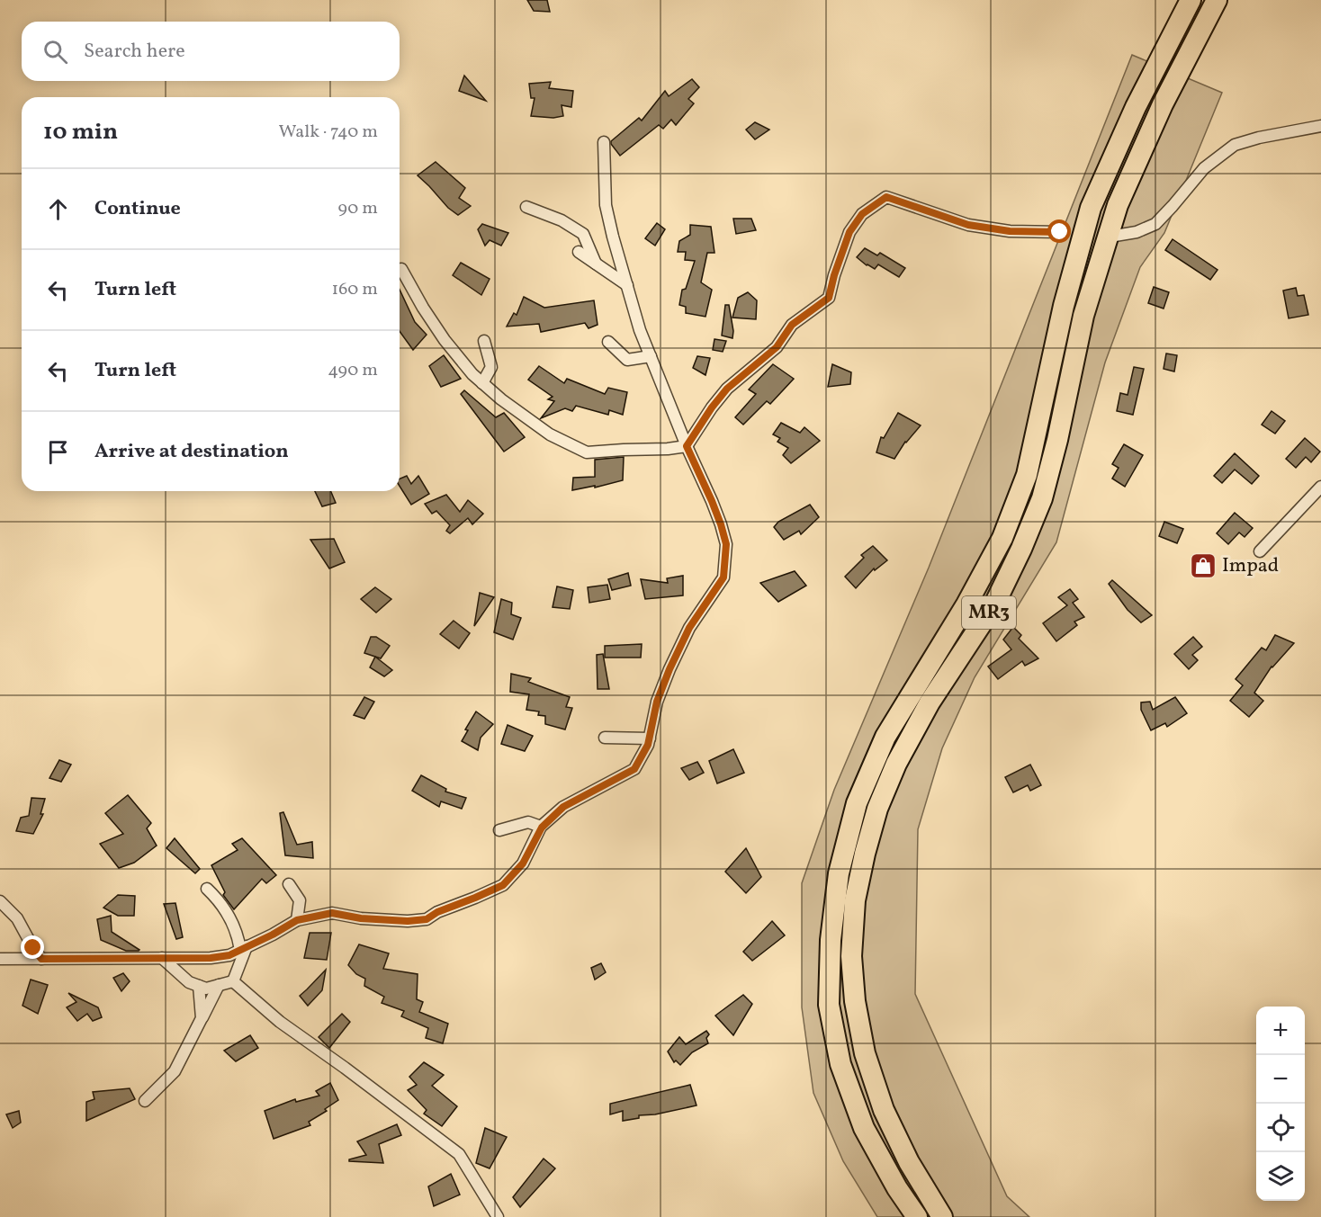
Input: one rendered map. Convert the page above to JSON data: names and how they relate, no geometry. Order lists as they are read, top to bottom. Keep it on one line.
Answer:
{"streets":{"highway":["MR3"]},"places":{"shop":["Impad"]},"page":{"search":"Search here","heading":["10 min","Walk · 740 m"],"list":[["Continue","90 m"],["Turn left","160 m"],["Turn left","490 m"],"Arrive at destination"],"map_buttons":["+","−"]}}
